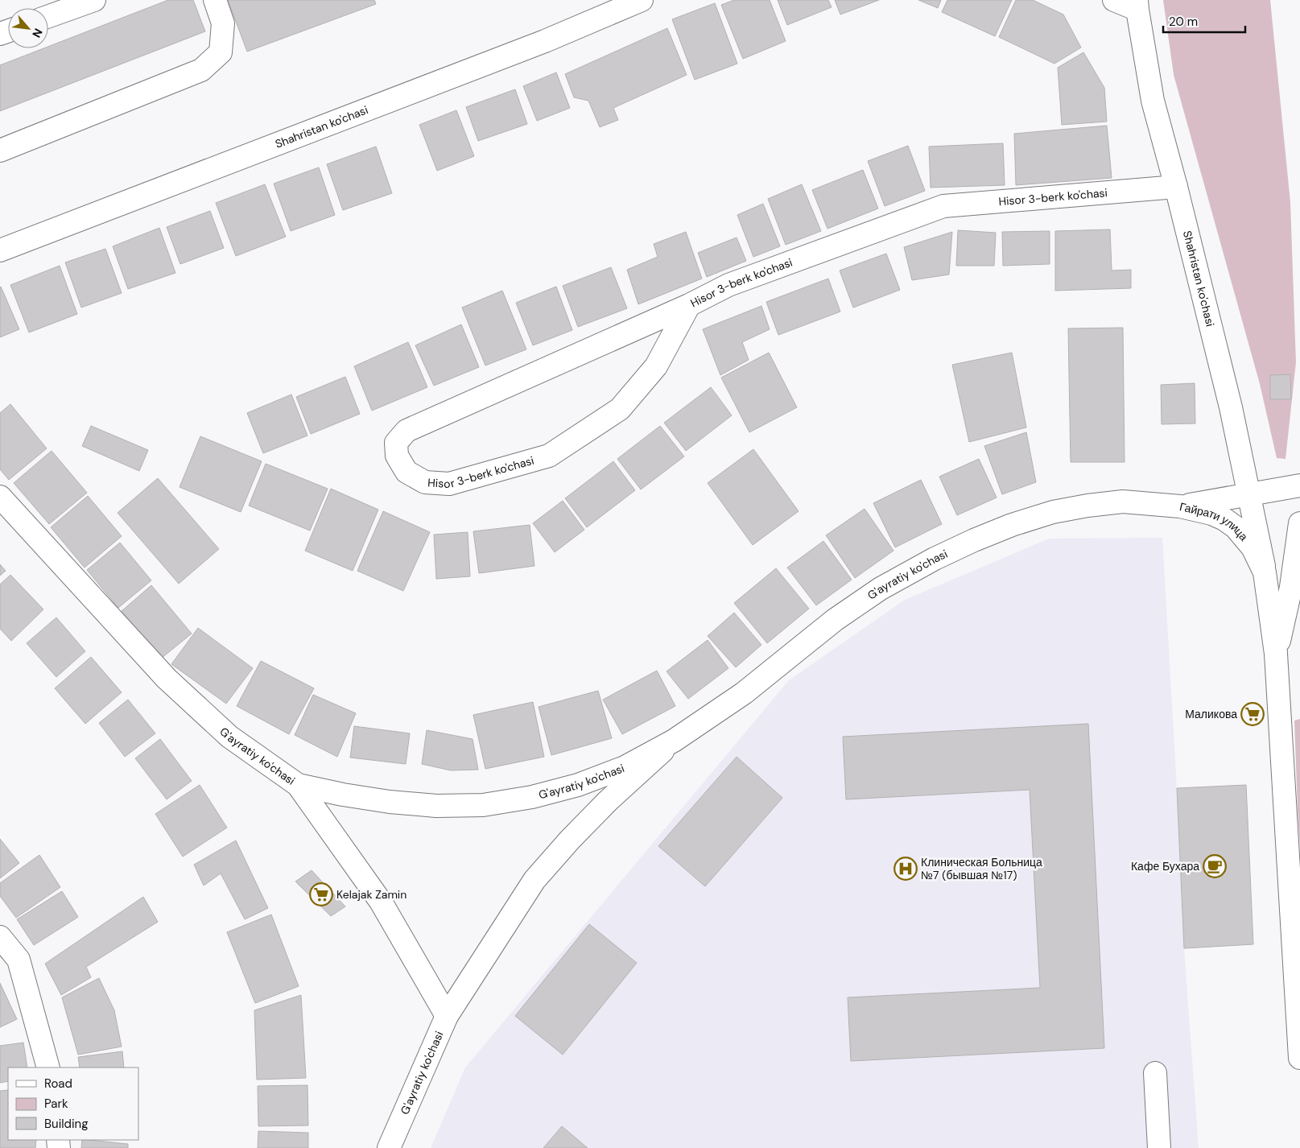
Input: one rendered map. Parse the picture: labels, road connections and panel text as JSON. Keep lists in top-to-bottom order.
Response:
{
  "streets": {
    "street": [
      "Shahristan ko'chasi",
      "Hisor 3-berk ko'chasi",
      "Гайрати улица",
      "G'ayratiy ko'chasi"
    ]
  },
  "crossings": [
    ["Shahristan ko'chasi", "Hisor 3-berk ko'chasi"],
    ["Shahristan ko'chasi", "Гайрати улица"],
    ["Гайрати улица", "G'ayratiy ko'chasi"]
  ],
  "places": {
    "supermarket": ["Маликова", "Kelajak Zamin"],
    "cafe": ["Кафе Бухара"],
    "hospital": ["Клиническая Больница №7 (бывшая №17)"]
  },
  "legend": ["Road", "Park", "Building"],
  "scale_bar": "20 m",
  "north": "bottom right"
}
